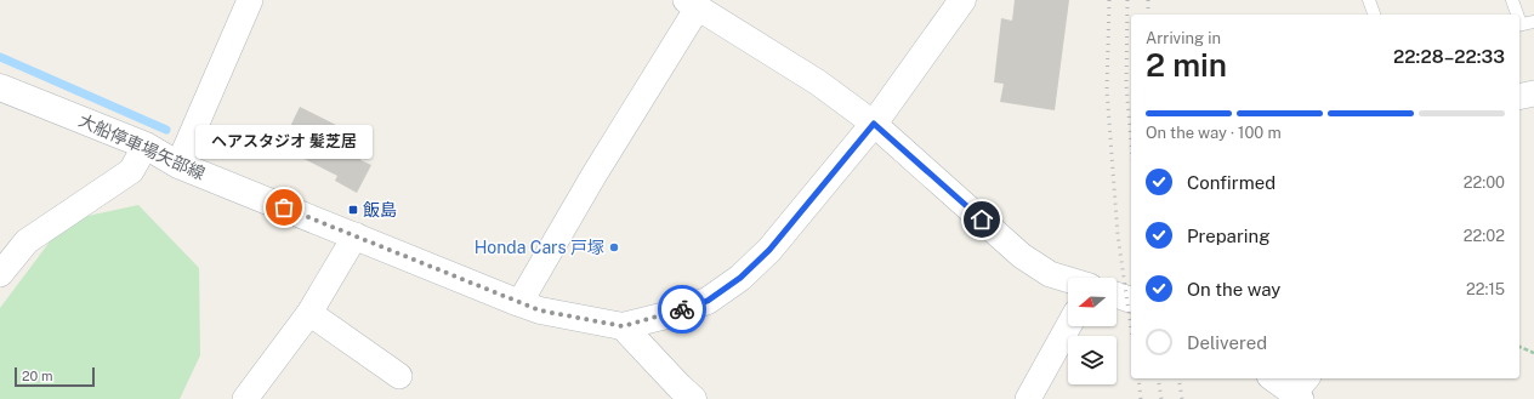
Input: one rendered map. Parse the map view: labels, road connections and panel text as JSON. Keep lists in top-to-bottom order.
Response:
{
  "streets": {
    "main road": ["大船停車場矢部線"]
  },
  "places": {
    "other": ["ヘアスタジオ 髪芝居", "Honda Cars 戸塚"],
    "transit": ["飯島"]
  },
  "scale_bar": "20 m",
  "north": "left",
  "page": {
    "heading": ["2 min", "Arriving in", "22:28–22:33"],
    "bar": "On the way · 100 m",
    "bubble": "ヘアスタジオ 髪芝居",
    "list": [
      ["Confirmed", "22:00"],
      ["Preparing", "22:02"],
      ["On the way", "22:15"],
      "Delivered"
    ],
    "scale": "20 m"
  }
}
